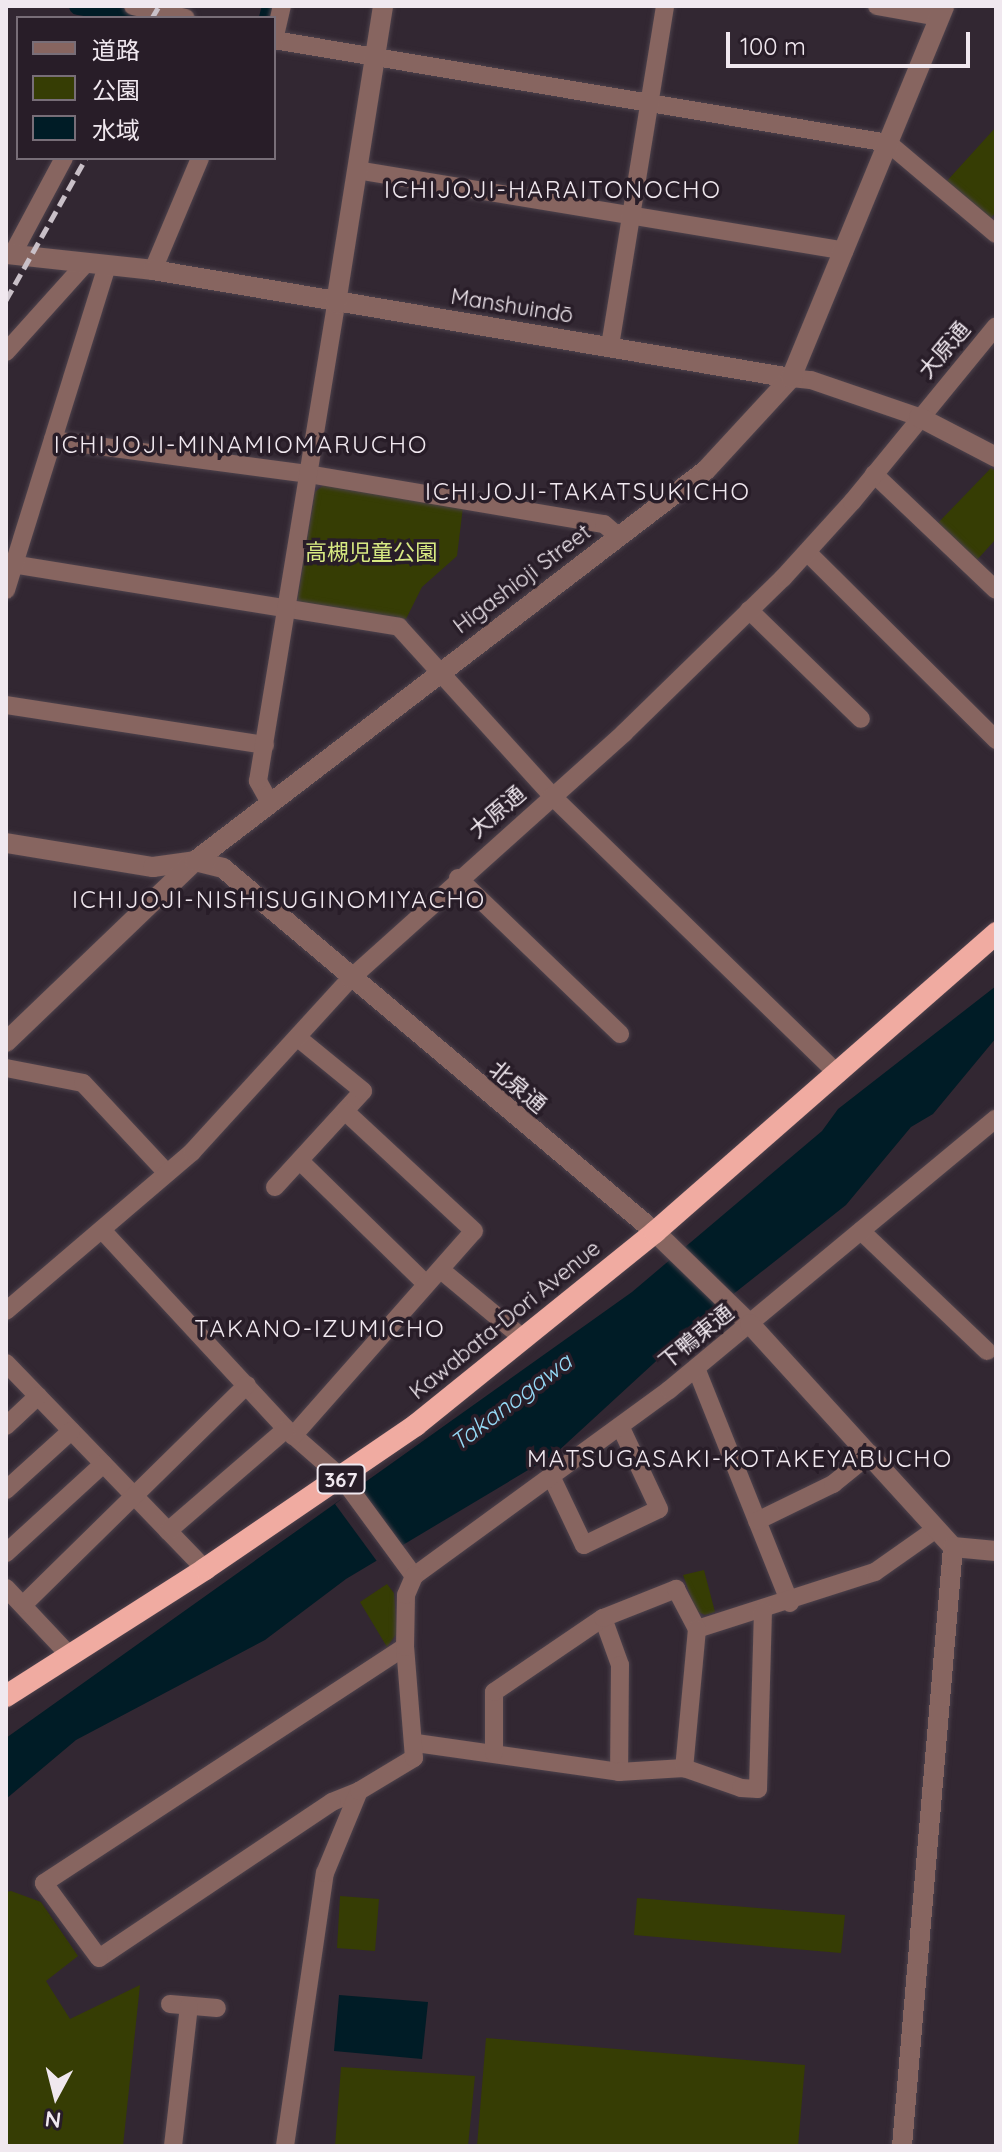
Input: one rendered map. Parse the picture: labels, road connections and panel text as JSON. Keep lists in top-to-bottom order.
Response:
{
  "streets": {
    "highway": ["Kawabata-Dori Avenue", "367"],
    "street": [
      "Manshuindō",
      "大原通",
      "Higashioji Street",
      "北泉通",
      "下鴨東通"
    ]
  },
  "crossings": [
    ["Manshuindō", "大原通"],
    ["Manshuindō", "Higashioji Street"],
    ["大原通", "北泉通"],
    ["Higashioji Street", "北泉通"],
    ["北泉通", "Kawabata-Dori Avenue"],
    ["北泉通", "下鴨東通"]
  ],
  "districts": [
    "ICHIJOJI-HARAITONOCHO",
    "ICHIJOJI-MINAMIOMARUCHO",
    "ICHIJOJI-TAKATSUKICHO",
    "ICHIJOJI-NISHISUGINOMIYACHO",
    "TAKANO-IZUMICHO",
    "MATSUGASAKI-KOTAKEYABUCHO"
  ],
  "water": ["Takanogawa"],
  "parks": ["高槻児童公園"],
  "legend": ["道路", "公園", "水域"],
  "scale_bar": "100 m",
  "north": "bottom"
}
